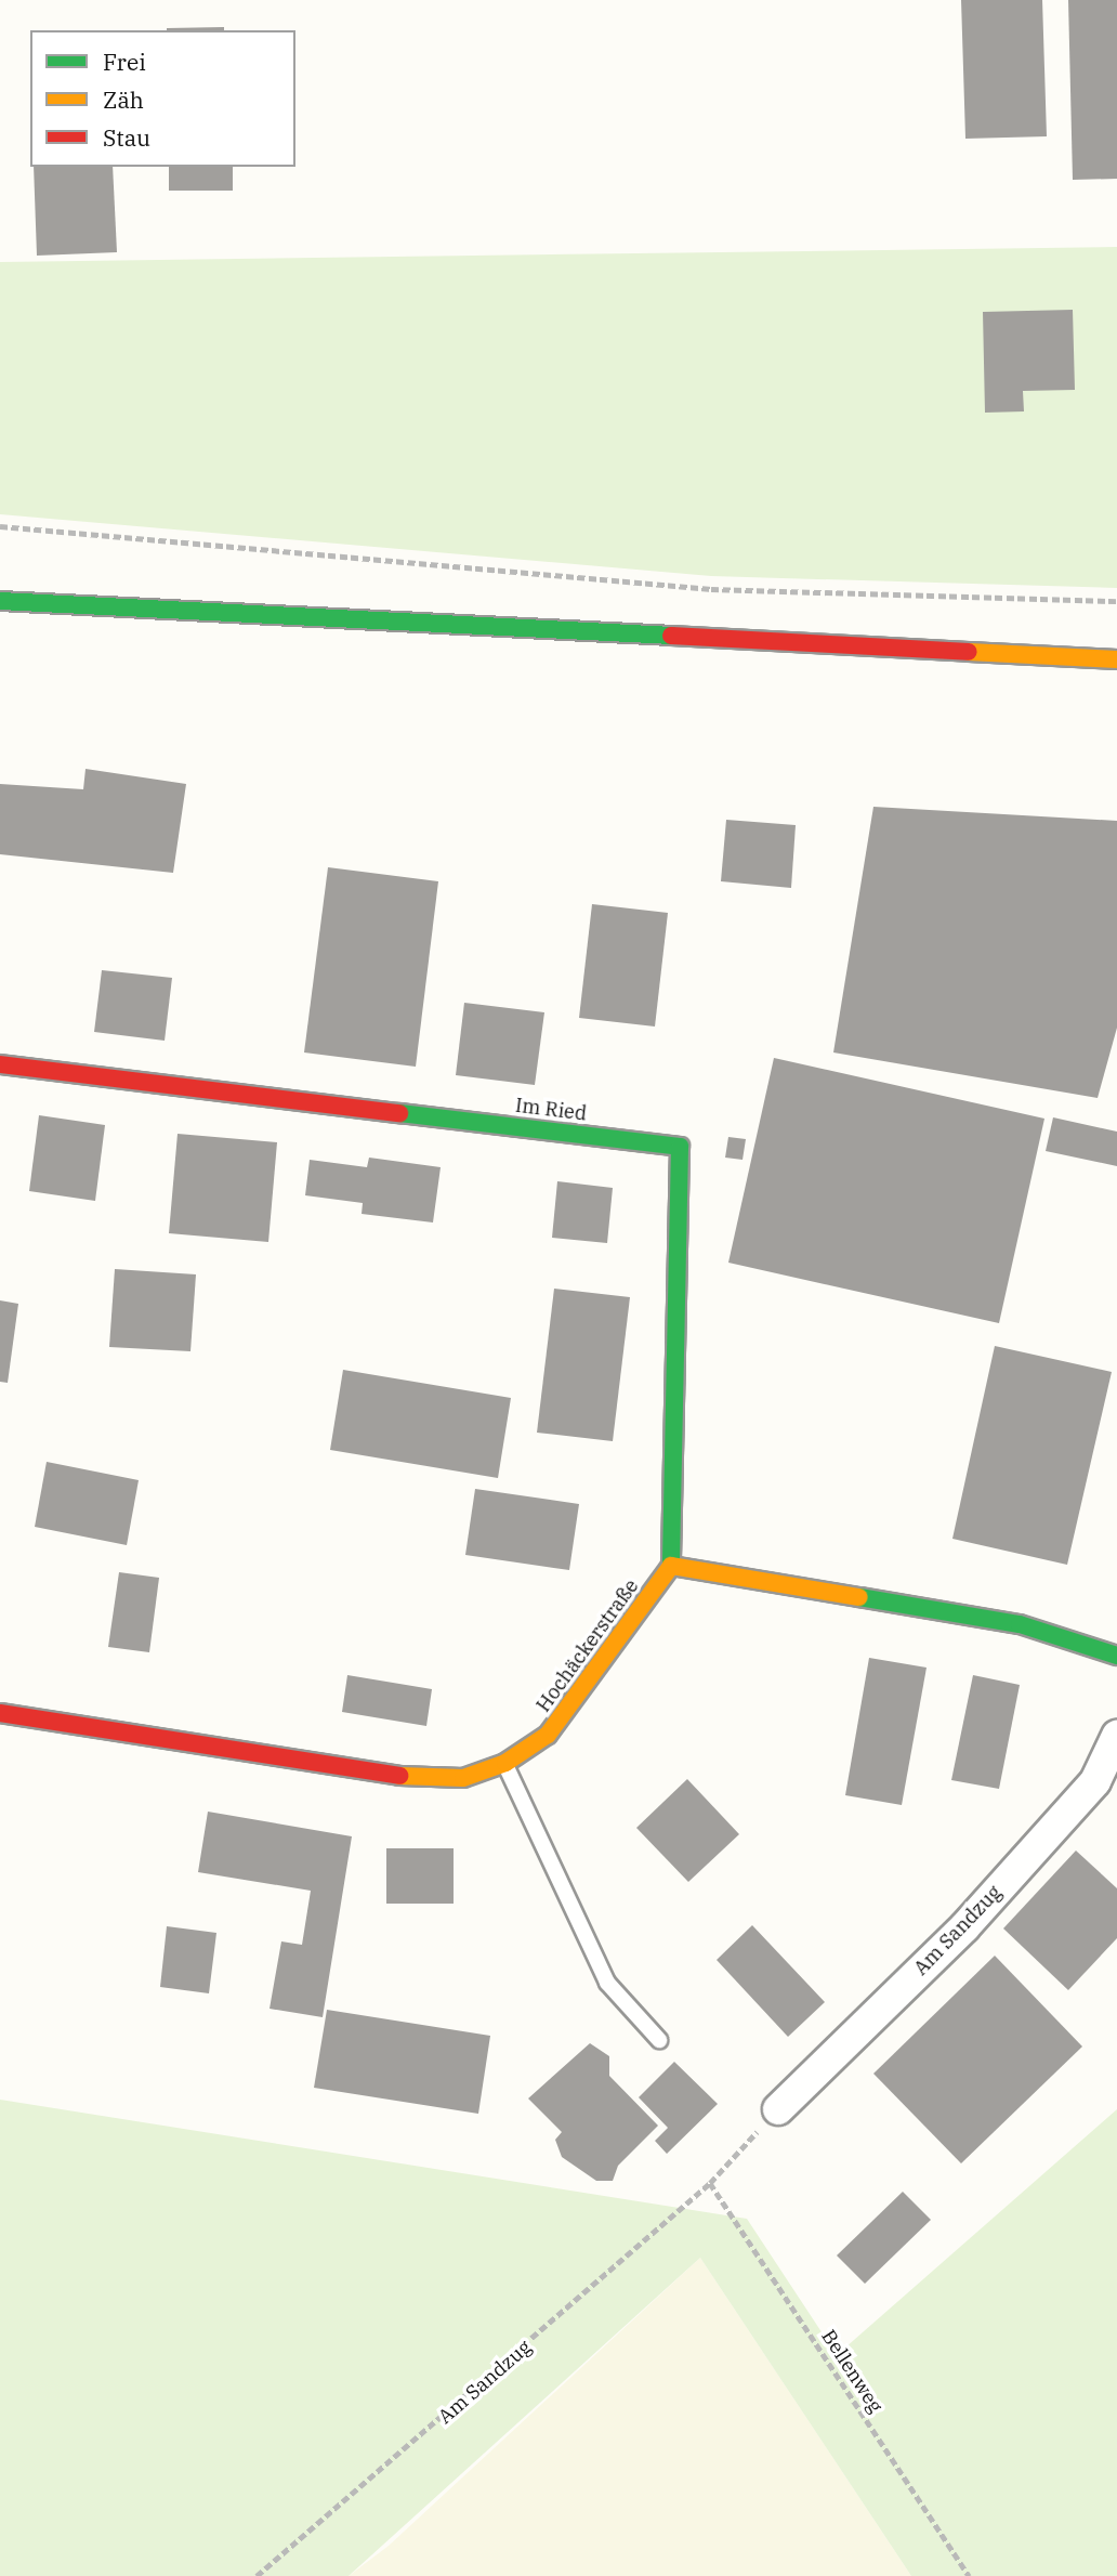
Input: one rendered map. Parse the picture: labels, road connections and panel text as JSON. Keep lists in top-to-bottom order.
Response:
{
  "streets": {
    "street": ["Im Ried", "Hochäckerstraße", "Am Sandzug"],
    "path": ["Bellenweg"]
  },
  "crossings": [
    ["Im Ried", "Hochäckerstraße"],
    ["Am Sandzug", "Bellenweg"]
  ],
  "legend": ["Frei", "Zäh", "Stau"]
}
